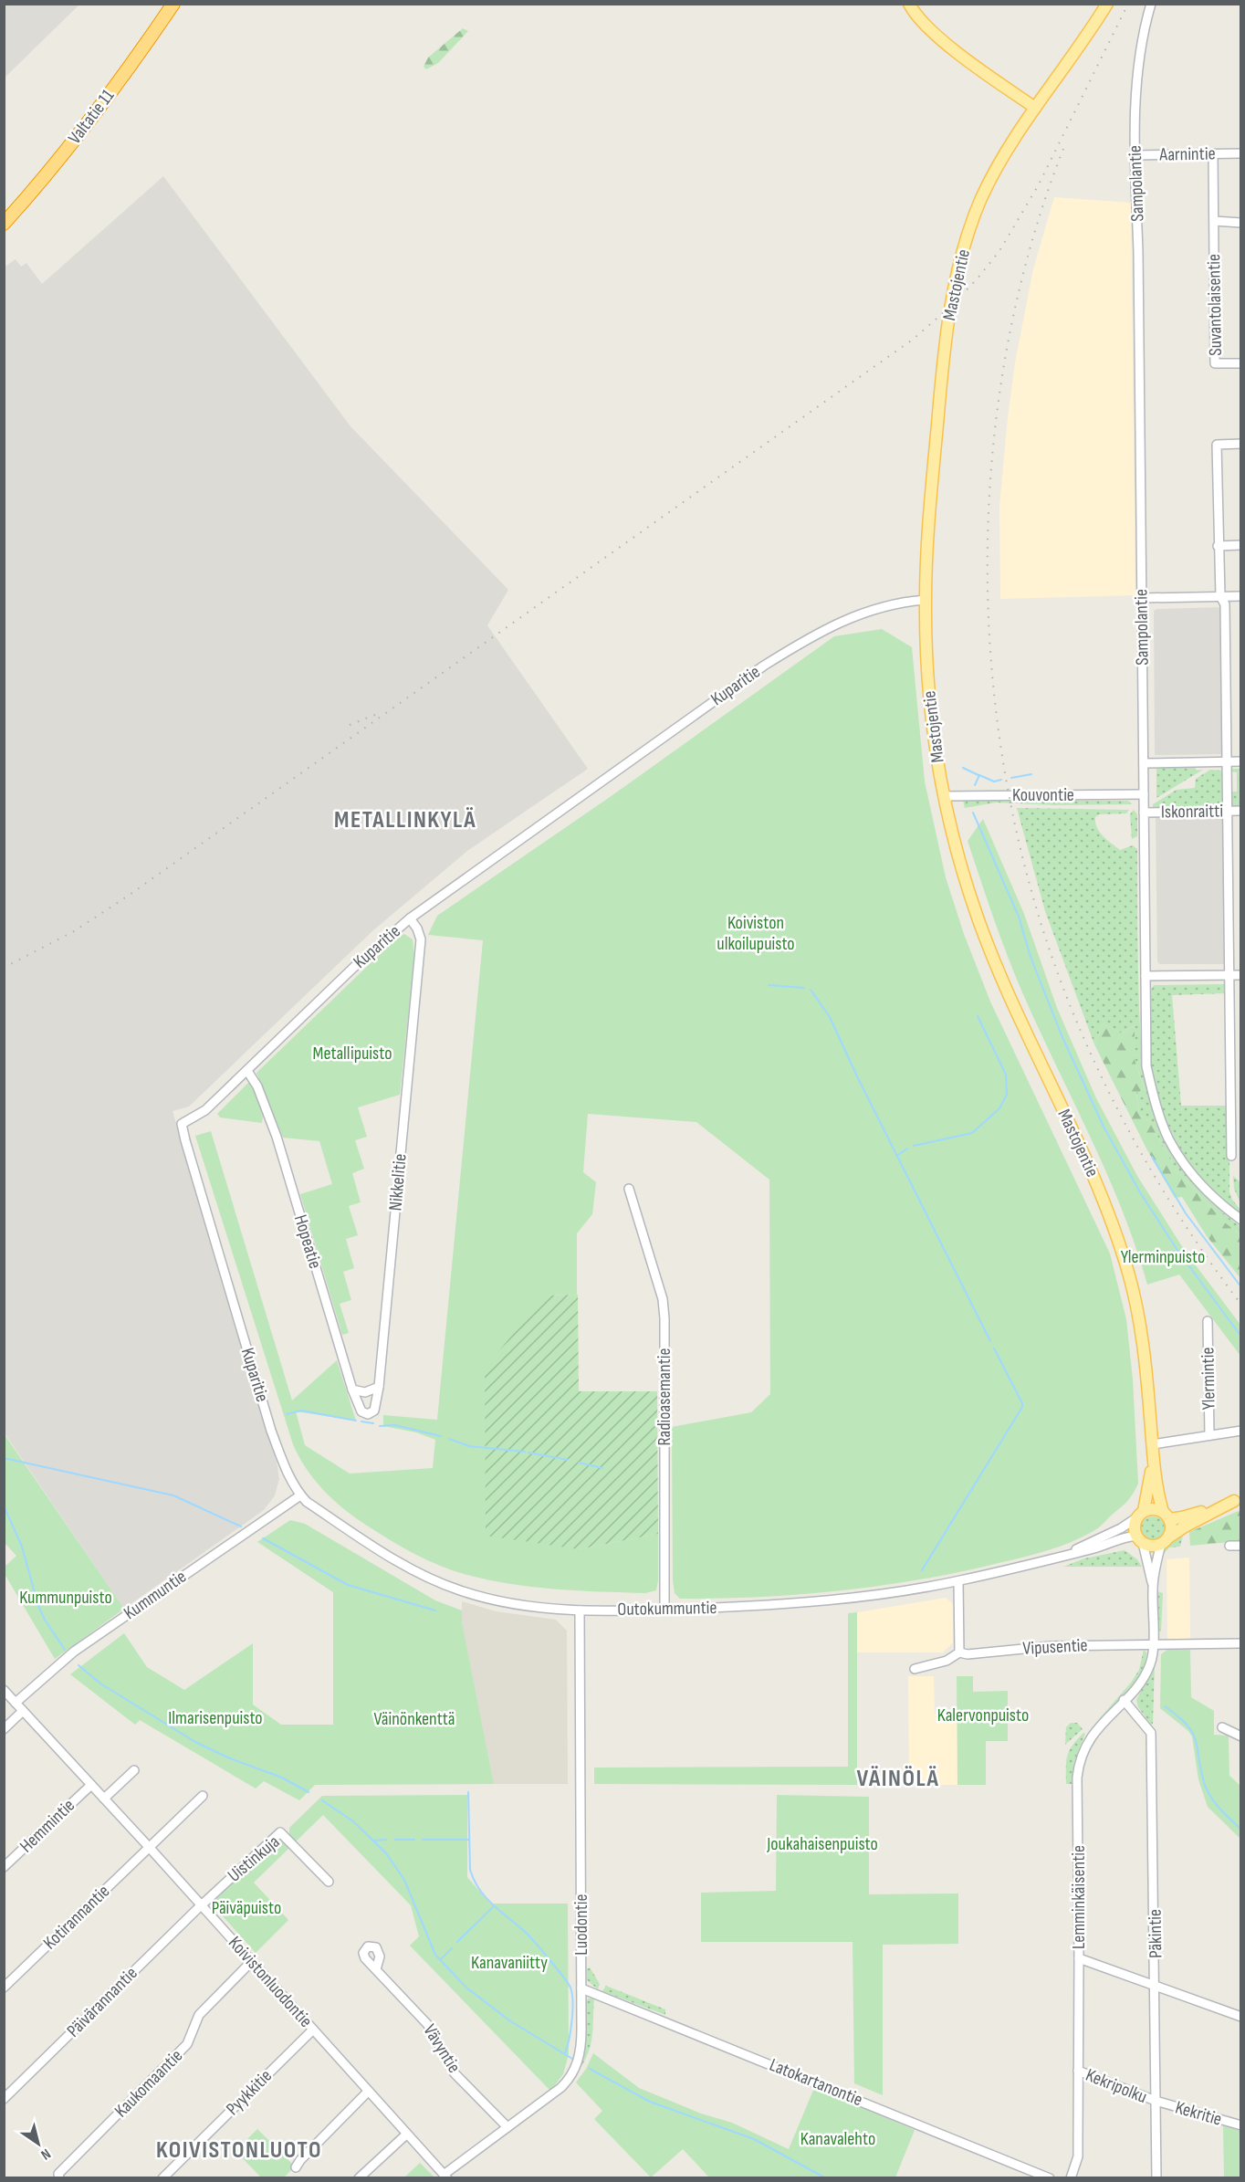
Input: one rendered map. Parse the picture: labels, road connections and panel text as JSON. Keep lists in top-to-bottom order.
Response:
{
  "streets": {
    "highway": ["Valtatie 11"],
    "main road": ["Mastojentie"],
    "street": [
      "Aarnintie",
      "Sampolantie",
      "Suvantolaisentie",
      "Kuparitie",
      "Kouvontie",
      "Iskonraitti",
      "Nikkelitie",
      "Hopeatie",
      "Ylermintie",
      "Radioasemantie",
      "Kummuntie",
      "Outokummuntie",
      "Vipusentie",
      "Hemmintie",
      "Uistinkuja",
      "Lemminkäisentie",
      "Kotirannantie",
      "Luodontie",
      "Päkintie",
      "Koivistonluodontie",
      "Päivärannantie",
      "Vävyntie",
      "Latokartanontie",
      "Kaukomaantie",
      "Kekripolku",
      "Pyykkitie",
      "Kekritie"
    ]
  },
  "crossings": [
    ["Aarnintie", "Sampolantie"],
    ["Aarnintie", "Suvantolaisentie"],
    ["Sampolantie", "Kouvontie"],
    ["Sampolantie", "Iskonraitti"],
    ["Mastojentie", "Kuparitie"],
    ["Mastojentie", "Kouvontie"],
    ["Mastojentie", "Ylermintie"],
    ["Mastojentie", "Outokummuntie"],
    ["Kuparitie", "Nikkelitie"],
    ["Kuparitie", "Hopeatie"],
    ["Kuparitie", "Kummuntie"],
    ["Kuparitie", "Outokummuntie"],
    ["Nikkelitie", "Hopeatie"],
    ["Radioasemantie", "Outokummuntie"],
    ["Kummuntie", "Outokummuntie"],
    ["Kummuntie", "Koivistonluodontie"],
    ["Outokummuntie", "Luodontie"],
    ["Vipusentie", "Lemminkäisentie"],
    ["Hemmintie", "Koivistonluodontie"],
    ["Uistinkuja", "Koivistonluodontie"],
    ["Uistinkuja", "Päivärannantie"],
    ["Lemminkäisentie", "Päkintie"],
    ["Lemminkäisentie", "Kekripolku"],
    ["Kotirannantie", "Koivistonluodontie"],
    ["Luodontie", "Koivistonluodontie"],
    ["Luodontie", "Vävyntie"],
    ["Luodontie", "Latokartanontie"],
    ["Päkintie", "Kekripolku"],
    ["Päkintie", "Kekritie"],
    ["Koivistonluodontie", "Päivärannantie"],
    ["Koivistonluodontie", "Kaukomaantie"],
    ["Koivistonluodontie", "Pyykkitie"],
    ["Kekripolku", "Kekritie"]
  ],
  "districts": ["METALLINKYLÄ", "VÄINÖLÄ", "KOIVISTONLUOTO"],
  "parks": [
    "Koiviston ulkoilupuisto",
    "Metallipuisto",
    "Ylerminpuisto",
    "Kummunpuisto",
    "Kalervonpuisto",
    "Ilmarisenpuisto",
    "Väinönkenttä",
    "Joukahaisenpuisto",
    "Päiväpuisto",
    "Kanavaniitty",
    "Kanavalehto"
  ],
  "north": "bottom right"
}
